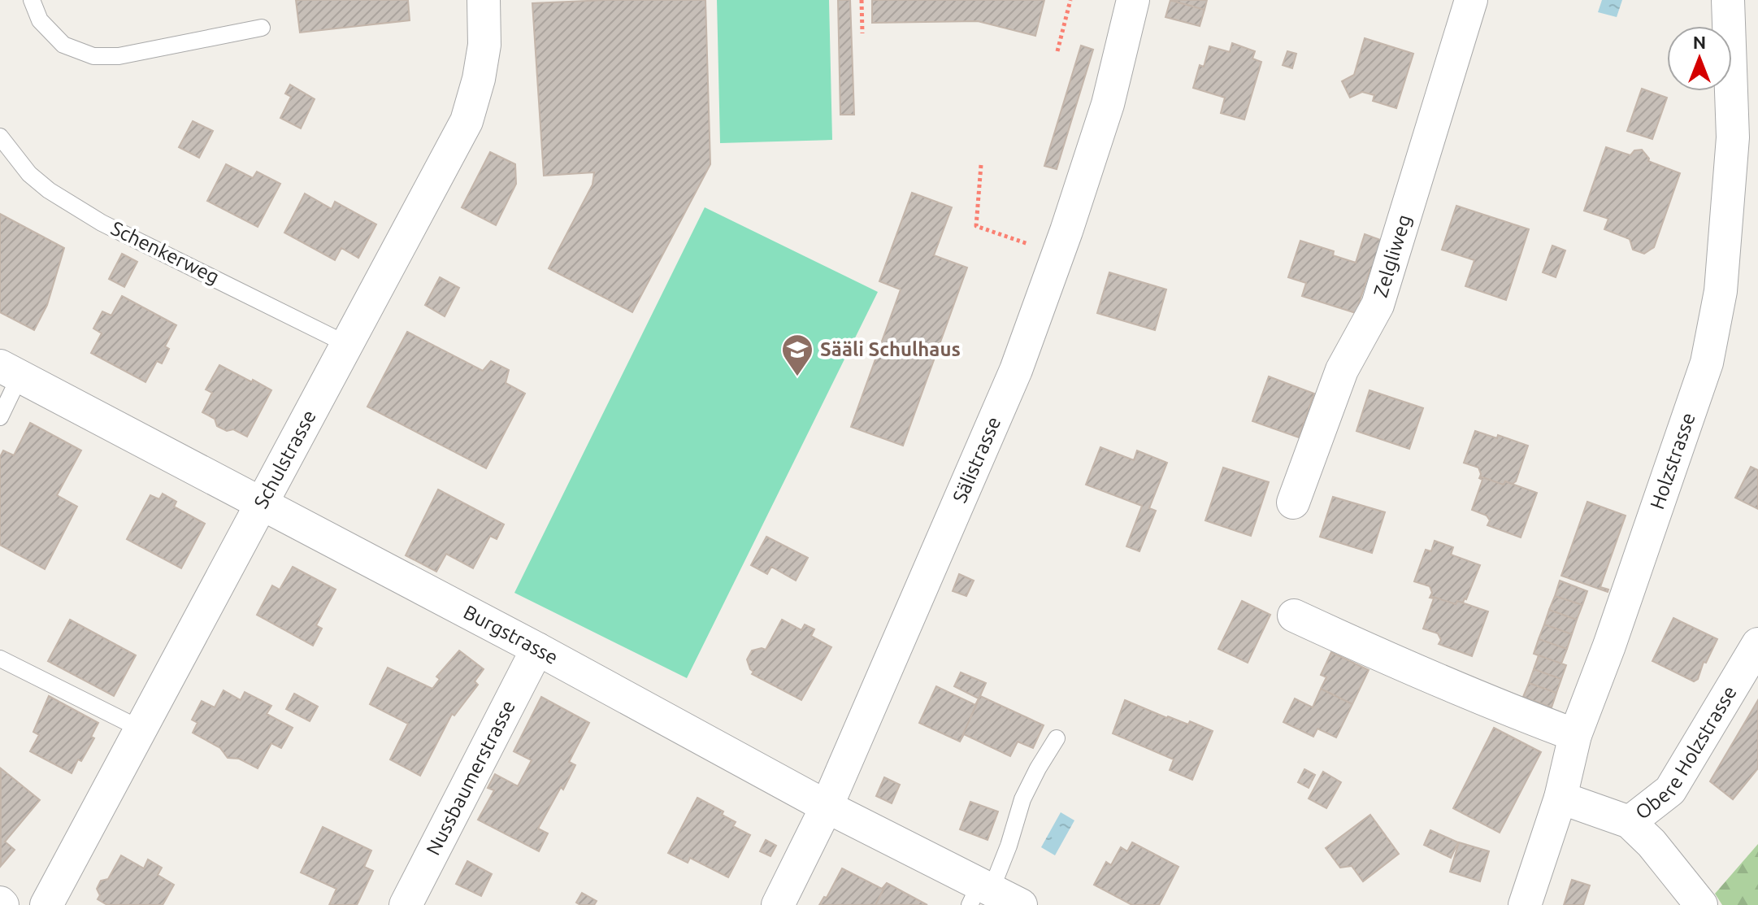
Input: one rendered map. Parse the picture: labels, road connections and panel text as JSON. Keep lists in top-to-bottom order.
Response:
{
  "streets": {
    "street": [
      "Zelgliweg",
      "Schulstrasse",
      "Sälistrasse",
      "Holzstrasse",
      "Burgstrasse",
      "Obere Holzstrasse",
      "Nussbaumerstrasse"
    ],
    "lane": ["Schenkerweg"]
  },
  "crossings": [
    ["Schenkerweg", "Schulstrasse"],
    ["Schulstrasse", "Burgstrasse"],
    ["Sälistrasse", "Burgstrasse"],
    ["Burgstrasse", "Nussbaumerstrasse"]
  ],
  "places": {
    "school or university": ["Sääli Schulhaus"]
  },
  "north": "top"
}
